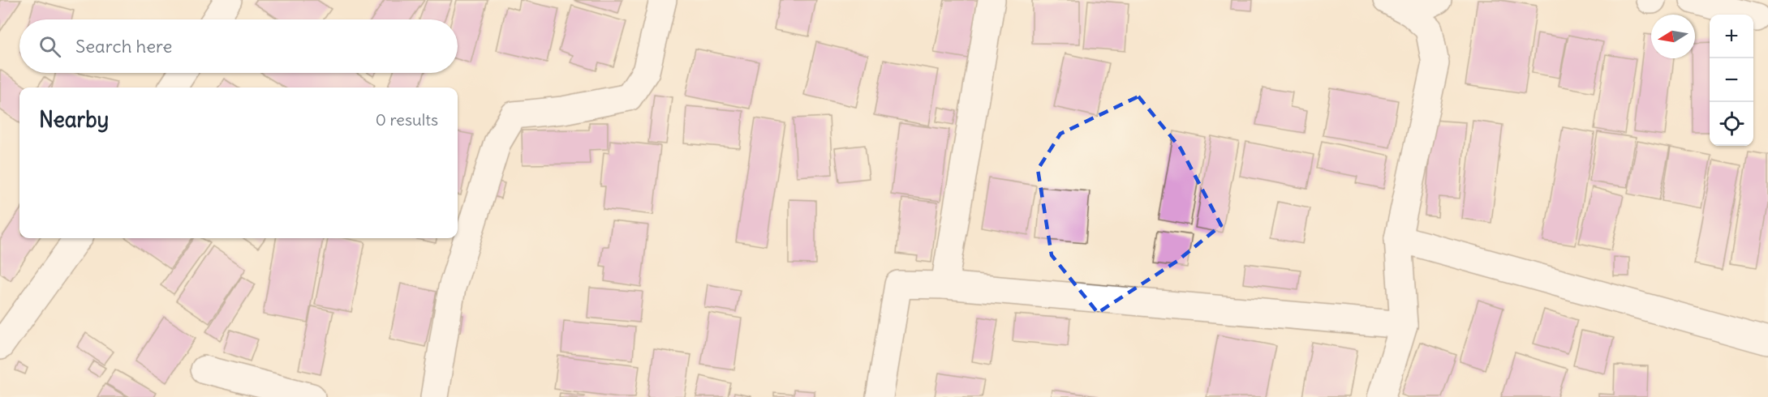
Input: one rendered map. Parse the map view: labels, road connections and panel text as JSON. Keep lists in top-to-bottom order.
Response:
{
  "north": "left",
  "page": {
    "map_buttons": ["+", "−"],
    "search": "Search here",
    "heading": ["Nearby", "0 results"]
  }
}
